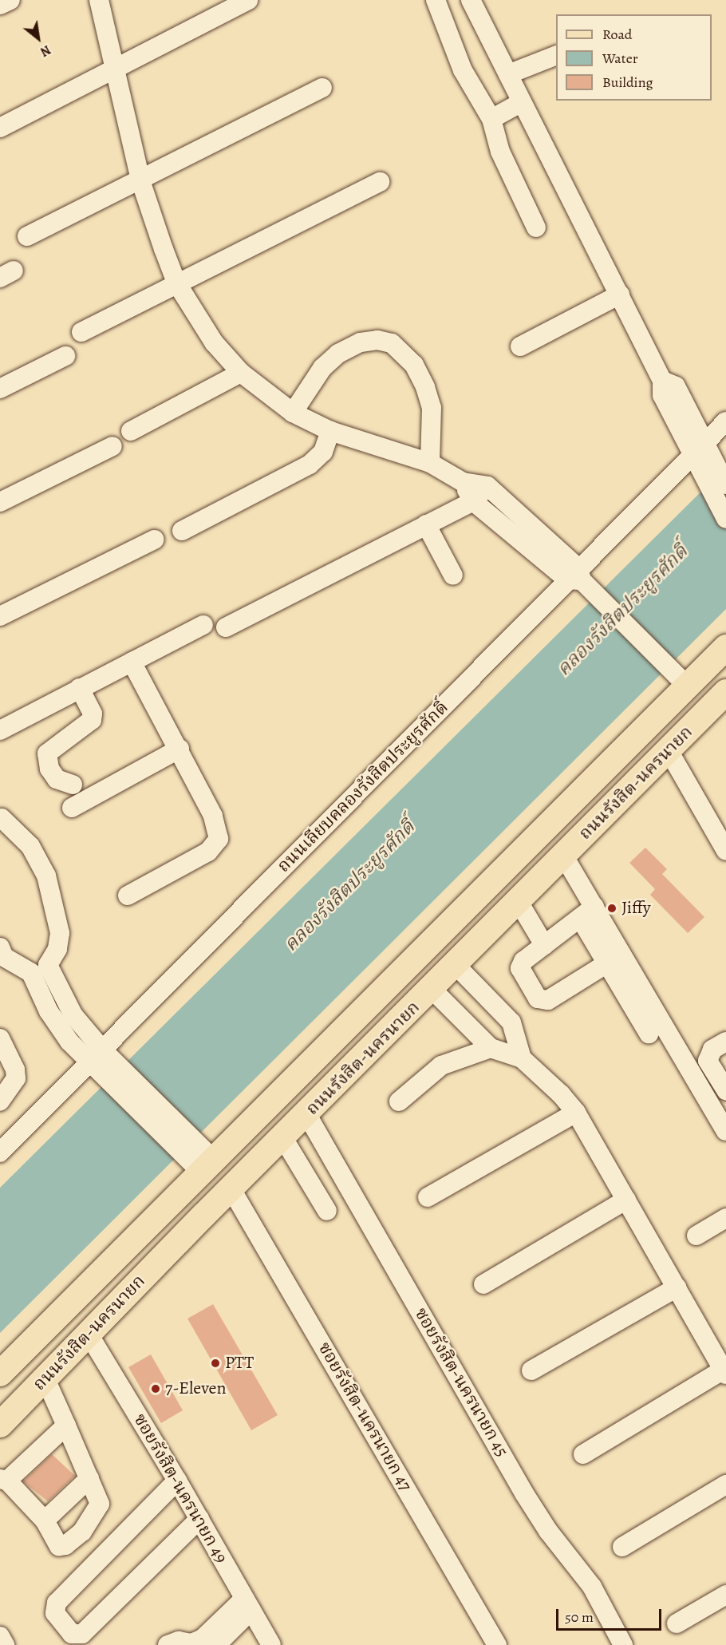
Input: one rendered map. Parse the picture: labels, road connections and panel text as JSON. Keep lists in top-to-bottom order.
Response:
{
  "streets": {
    "main road": ["ถนนรังสิต-นครนายก"],
    "street": [
      "ถนนเลียบคลองรังสิตประยูรศักดิ์",
      "ซอยรังสิต-นครนายก 45",
      "ซอยรังสิต-นครนายก 47",
      "ซอยรังสิต-นครนายก 49"
    ]
  },
  "crossings": [
    ["ถนนรังสิต-นครนายก", "ซอยรังสิต-นครนายก 45"],
    ["ถนนรังสิต-นครนายก", "ซอยรังสิต-นครนายก 47"],
    ["ถนนรังสิต-นครนายก", "ซอยรังสิต-นครนายก 49"]
  ],
  "water": ["คลองรังสิตประยูรศักดิ์"],
  "places": ["Jiffy", "PTT", "7-Eleven"],
  "legend": ["Road", "Water", "Building"],
  "scale_bar": "50 m",
  "north": "bottom right"
}
